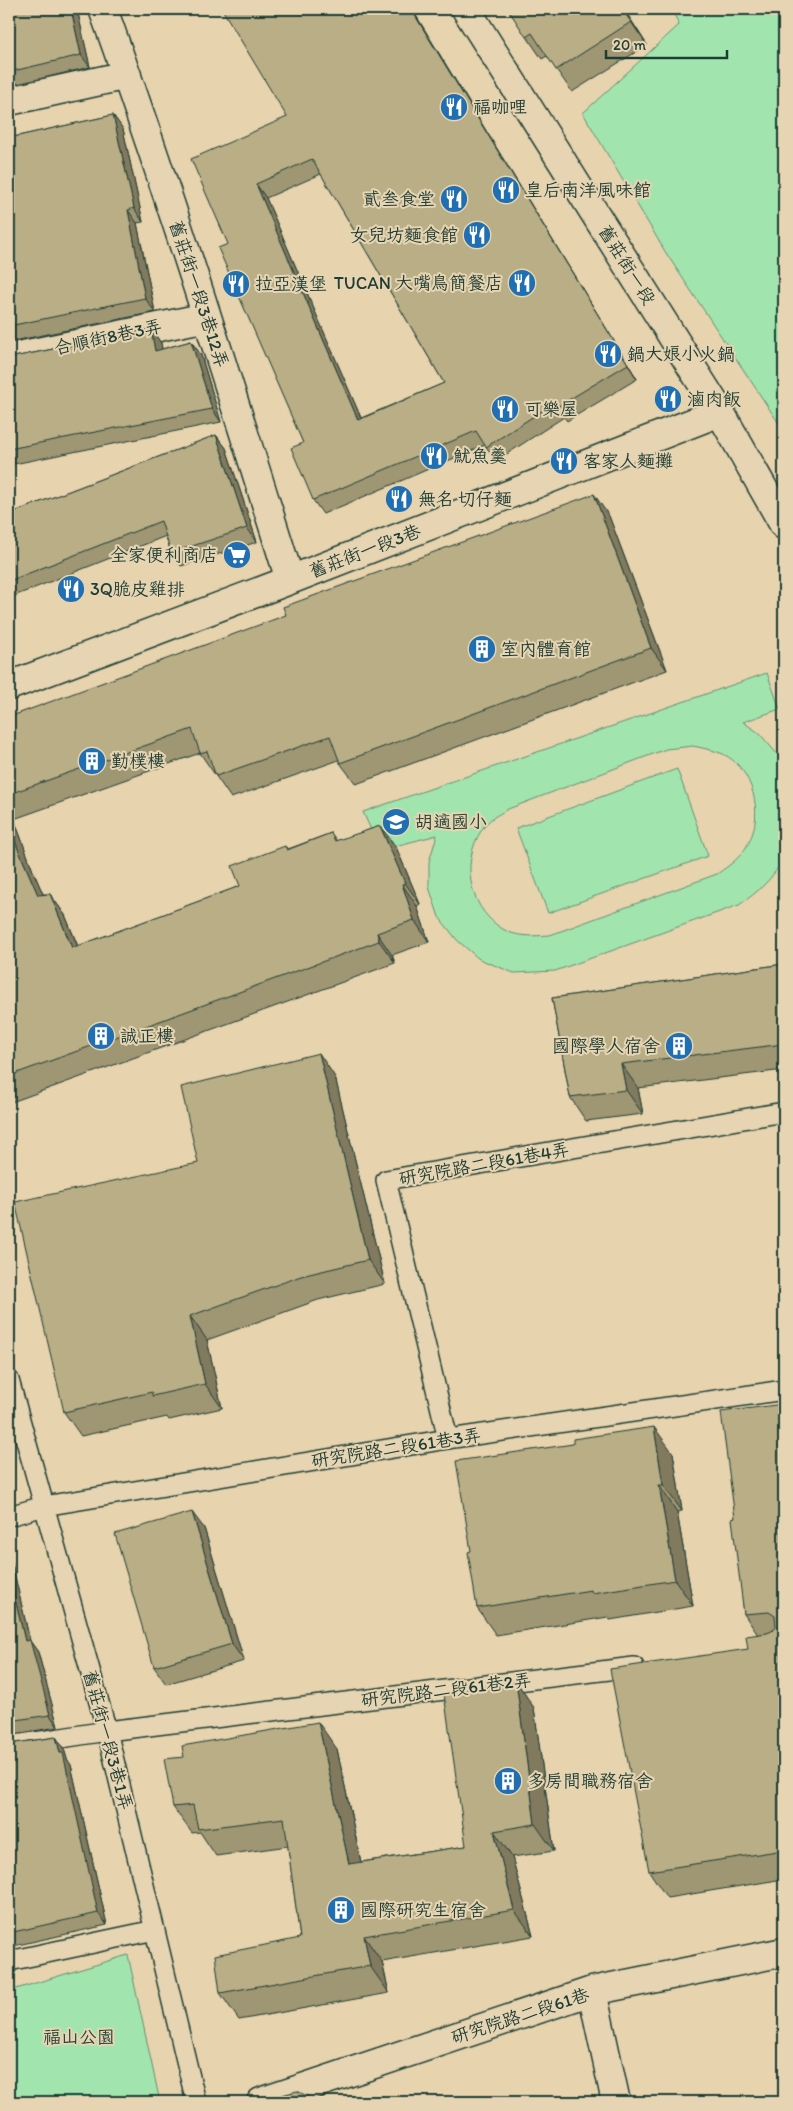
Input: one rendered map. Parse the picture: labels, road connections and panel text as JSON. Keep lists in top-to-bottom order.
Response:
{
  "streets": {
    "street": [
      "舊莊街一段",
      "舊莊街一段3巷12弄",
      "合順街8巷3弄",
      "舊莊街一段3巷",
      "研究院路二段61巷"
    ],
    "lane": [
      "研究院路二段61巷4弄",
      "研究院路二段61巷3弄",
      "研究院路二段61巷2弄",
      "舊莊街一段3巷1弄"
    ]
  },
  "crossings": [
    ["舊莊街一段", "舊莊街一段3巷"],
    ["舊莊街一段3巷12弄", "合順街8巷3弄"],
    ["舊莊街一段3巷12弄", "舊莊街一段3巷"],
    ["研究院路二段61巷4弄", "研究院路二段61巷3弄"],
    ["研究院路二段61巷3弄", "舊莊街一段3巷1弄"],
    ["研究院路二段61巷2弄", "舊莊街一段3巷1弄"]
  ],
  "parks": ["福山公園"],
  "places": {
    "restaurant": [
      "福咖哩",
      "皇后南洋風味館",
      "貳叁食堂",
      "女兒坊麵食館",
      "TUCAN 大嘴鳥簡餐店",
      "拉亞漢堡",
      "鍋大娘小火鍋",
      "滷肉飯",
      "可樂屋",
      "魷魚羹",
      "客家人麵攤",
      "無名 切仔麵",
      "3Q脆皮雞排"
    ],
    "supermarket": ["全家便利商店"],
    "building": [
      "室內體育館",
      "勤樸樓",
      "誠正樓",
      "國際學人宿舍",
      "多房間職務宿舍",
      "國際研究生宿舍"
    ],
    "school or university": ["胡適國小"]
  },
  "scale_bar": "20 m"
}
